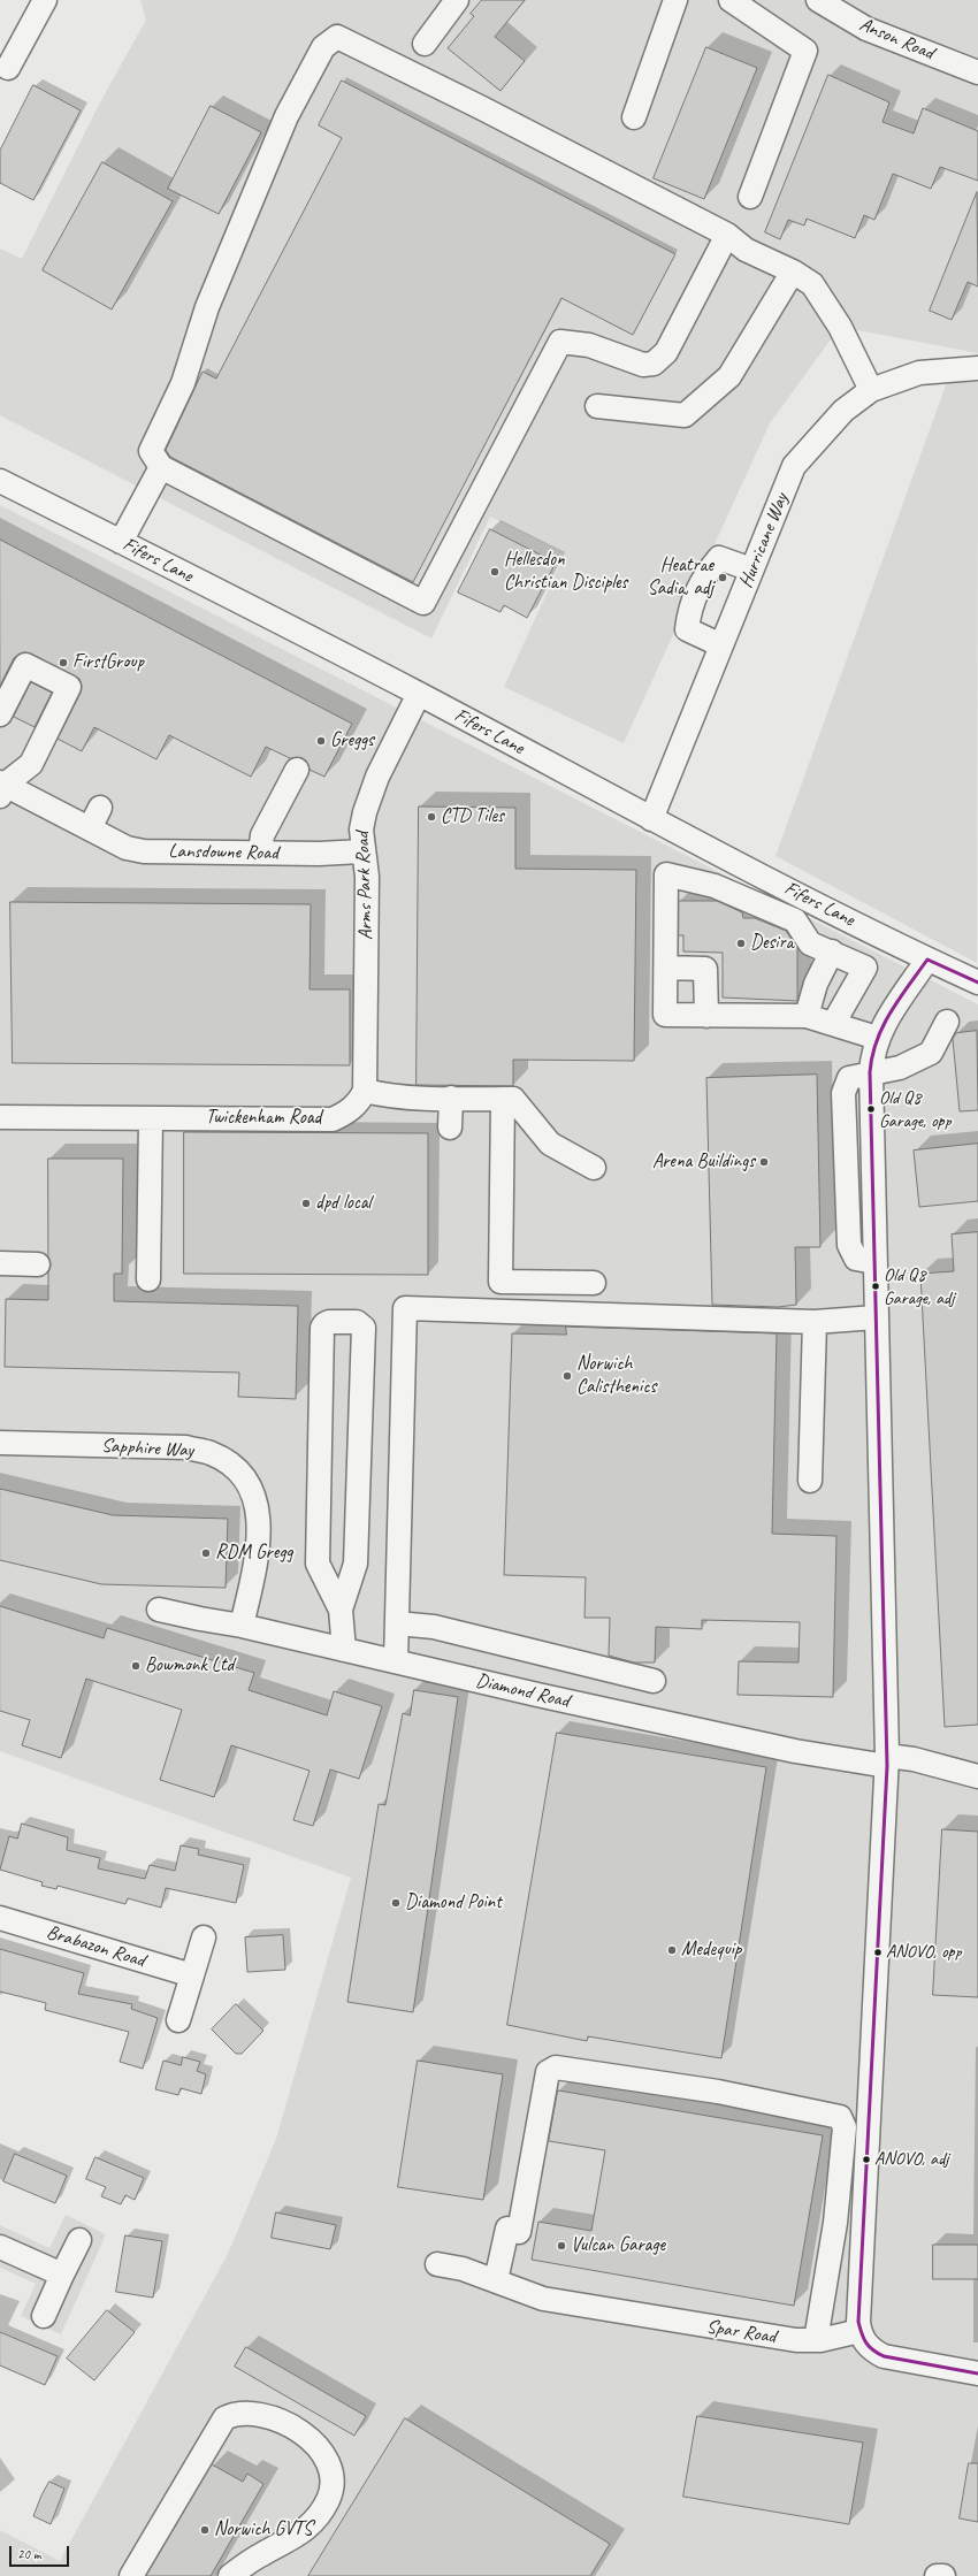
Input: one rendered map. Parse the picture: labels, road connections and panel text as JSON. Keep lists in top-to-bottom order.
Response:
{
  "streets": {
    "street": [
      "Anson Road",
      "Hurricane Way",
      "Fifers Lane",
      "Lansdowne Road",
      "Arms Park Road",
      "Twickenham Road",
      "Sapphire Way",
      "Diamond Road",
      "Brabazon Road",
      "Spar Road"
    ]
  },
  "crossings": [
    ["Hurricane Way", "Fifers Lane"],
    ["Fifers Lane", "Arms Park Road"],
    ["Lansdowne Road", "Arms Park Road"],
    ["Arms Park Road", "Twickenham Road"],
    ["Sapphire Way", "Diamond Road"]
  ],
  "places": [
    "Hellesdon Christian Disciples",
    "Heatrae Sadia, adj",
    "FirstGroup",
    "Greggs",
    "CTD Tiles",
    "Desira",
    "Old Q8 Garage, opp",
    "Arena Buildings",
    "dpd local",
    "Old Q8 Garage, adj",
    "Norwich Calisthenics",
    "RDM Gregg",
    "Bowmonk Ltd",
    "Diamond Point",
    "Medequip",
    "ANOVO, opp",
    "ANOVO, adj",
    "Vulcan Garage",
    "Norwich GVTS"
  ],
  "scale_bar": "20 m"
}
